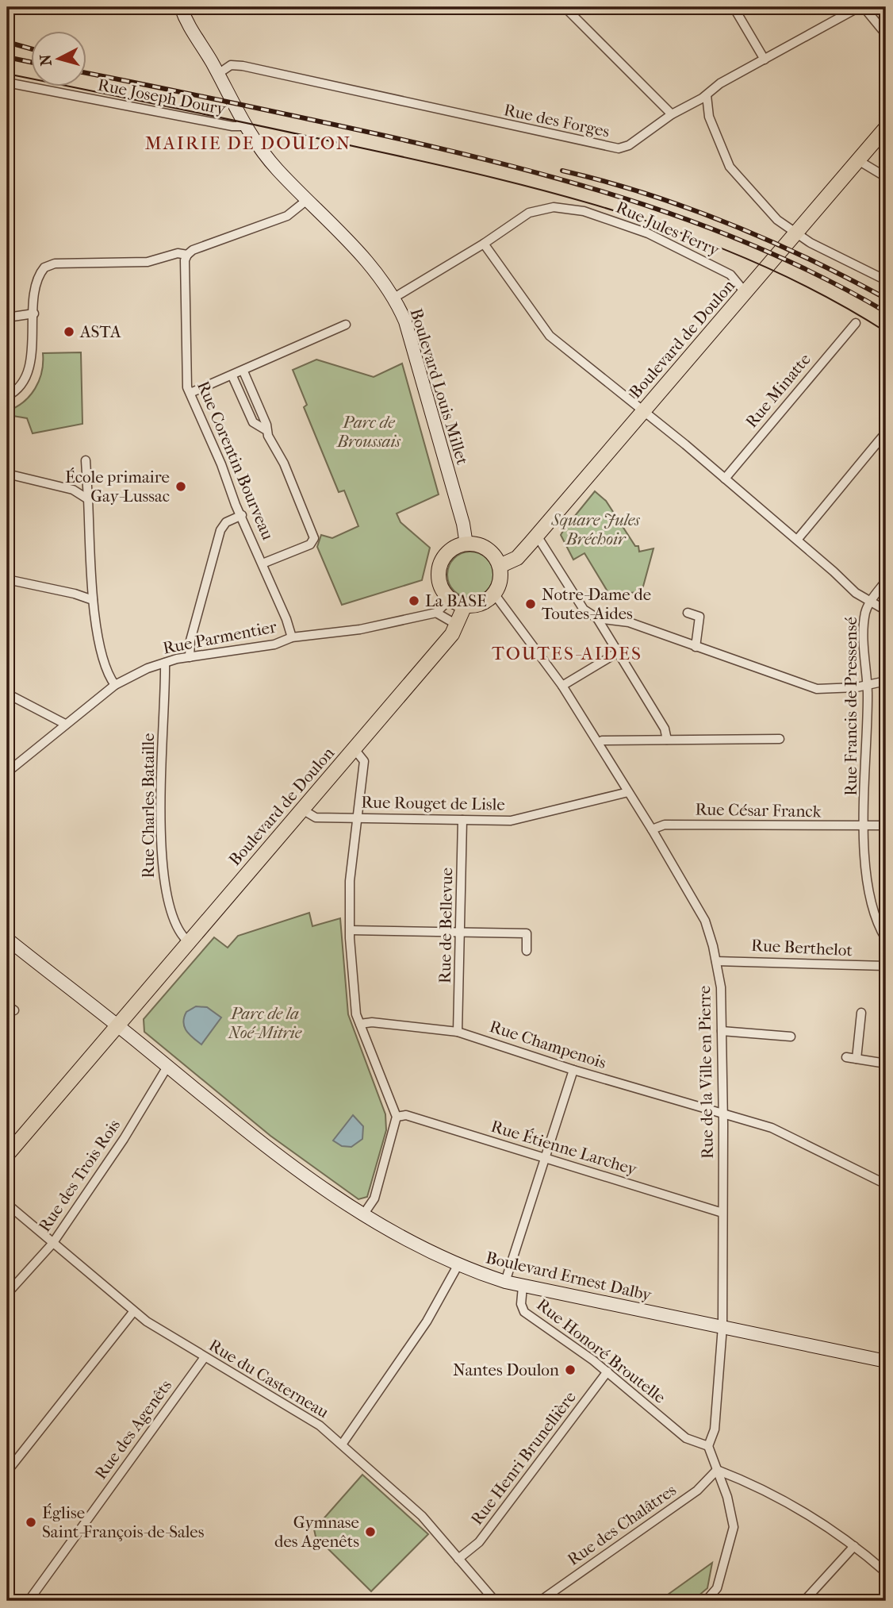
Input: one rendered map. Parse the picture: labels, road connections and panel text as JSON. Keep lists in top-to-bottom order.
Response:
{
  "streets": {
    "main road": ["Boulevard de Doulon"],
    "street": [
      "Rue Joseph Doury",
      "Rue des Forges",
      "Rue Jules Ferry",
      "Boulevard Louis Millet",
      "Rue Minatte",
      "Rue Corentin Bourveau",
      "Rue Parmentier",
      "Rue Francis de Pressensé",
      "Rue Rouget de Lisle",
      "Rue Charles Bataille",
      "Rue César Franck",
      "Rue de Bellevue",
      "Rue Berthelot",
      "Rue Champenois",
      "Rue de la Ville en Pierre",
      "Rue Étienne Larchey",
      "Rue des Trois Rois",
      "Boulevard Ernest Dalby",
      "Rue Honoré Broutelle",
      "Rue du Casterneau",
      "Rue des Agenêts",
      "Rue Henri Brunellière",
      "Rue des Chalâtres"
    ]
  },
  "crossings": [
    ["Rue Joseph Doury", "Boulevard Louis Millet"],
    ["Rue des Forges", "Boulevard Louis Millet"],
    ["Rue Jules Ferry", "Boulevard de Doulon"],
    ["Rue Jules Ferry", "Boulevard Louis Millet"],
    ["Rue Jules Ferry", "Rue Francis de Pressensé"],
    ["Boulevard de Doulon", "Boulevard Louis Millet"],
    ["Boulevard de Doulon", "Rue Francis de Pressensé"],
    ["Boulevard de Doulon", "Rue Rouget de Lisle"],
    ["Boulevard de Doulon", "Rue Charles Bataille"],
    ["Boulevard de Doulon", "Rue de la Ville en Pierre"],
    ["Boulevard de Doulon", "Boulevard Ernest Dalby"],
    ["Boulevard Louis Millet", "Rue de la Ville en Pierre"],
    ["Rue Minatte", "Rue Francis de Pressensé"],
    ["Rue Corentin Bourveau", "Rue Parmentier"],
    ["Rue Parmentier", "Rue Charles Bataille"],
    ["Rue Francis de Pressensé", "Rue César Franck"],
    ["Rue Rouget de Lisle", "Rue de Bellevue"],
    ["Rue Rouget de Lisle", "Rue de la Ville en Pierre"],
    ["Rue César Franck", "Rue de la Ville en Pierre"],
    ["Rue de Bellevue", "Rue Champenois"],
    ["Rue Berthelot", "Rue de la Ville en Pierre"],
    ["Rue Champenois", "Rue de la Ville en Pierre"],
    ["Rue de la Ville en Pierre", "Rue Étienne Larchey"],
    ["Rue de la Ville en Pierre", "Boulevard Ernest Dalby"],
    ["Rue de la Ville en Pierre", "Rue Honoré Broutelle"],
    ["Rue des Trois Rois", "Boulevard Ernest Dalby"],
    ["Rue des Trois Rois", "Rue du Casterneau"],
    ["Boulevard Ernest Dalby", "Rue Honoré Broutelle"],
    ["Rue Honoré Broutelle", "Rue Henri Brunellière"],
    ["Rue du Casterneau", "Rue des Agenêts"],
    ["Rue du Casterneau", "Rue Henri Brunellière"]
  ],
  "districts": ["MAIRIE DE DOULON", "TOUTES-AIDES"],
  "parks": ["Parc de Broussais", "Square Jules Bréchoir", "Parc de la Noé-Mitrie"],
  "places": [
    "ASTA",
    "École primaire Gay-Lussac",
    "La BASE",
    "Notre-Dame de Toutes-Aides",
    "Nantes Doulon",
    "Église Saint-François-de-Sales",
    "Gymnase des Agenêts"
  ],
  "north": "left"
}
